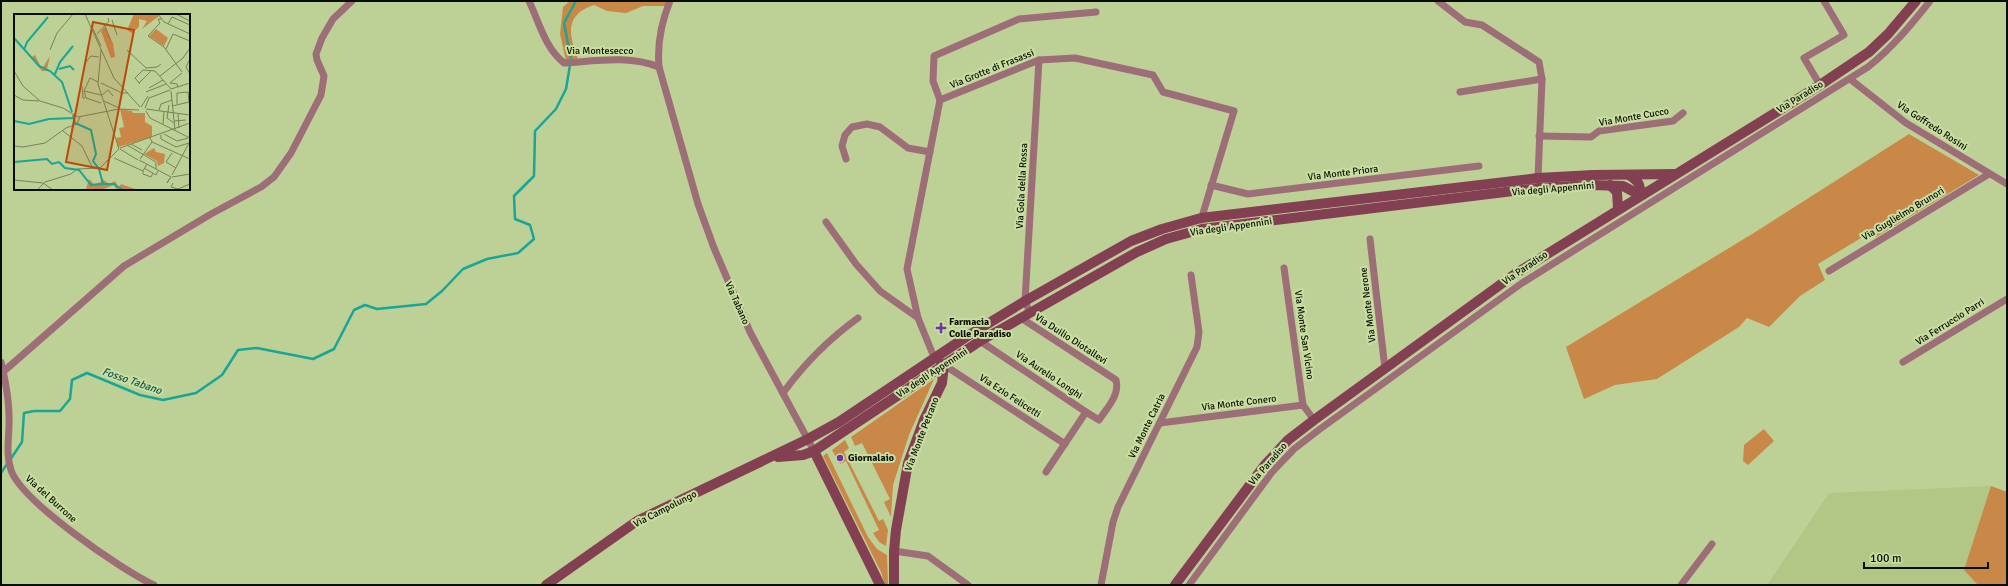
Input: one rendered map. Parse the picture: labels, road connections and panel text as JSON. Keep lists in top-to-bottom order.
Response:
{
  "streets": {
    "street": [
      "Via Montesecco",
      "Via Grotte di Frasassi",
      "Via Paradiso",
      "Via Monte Cucco",
      "Via Goffredo Rosini",
      "Via Monte Priora",
      "Via Gola della Rossa",
      "Via degli Appennini",
      "Via Guglielmo Brunori",
      "Via Tabano",
      "Via Monte Nerone",
      "Via Ferruccio Parri",
      "Via Monte San Vicino",
      "Via Duilio Diotallevi",
      "Via Aurelio Longhi",
      "Via Ezio Felicetti",
      "Via Monte Conero",
      "Via Monte Catria",
      "Via Monte Petrano",
      "Via del Burrone",
      "Via Campolungo"
    ]
  },
  "crossings": [
    ["Via Montesecco", "Via Tabano"],
    ["Via Grotte di Frasassi", "Via Monte Priora"],
    ["Via Grotte di Frasassi", "Via Gola della Rossa"],
    ["Via Grotte di Frasassi", "Via degli Appennini"],
    ["Via Paradiso", "Via degli Appennini"],
    ["Via Paradiso", "Via Monte Nerone"],
    ["Via Monte Cucco", "Via degli Appennini"],
    ["Via Goffredo Rosini", "Via Guglielmo Brunori"],
    ["Via Gola della Rossa", "Via degli Appennini"],
    ["Via Gola della Rossa", "Via Duilio Diotallevi"],
    ["Via degli Appennini", "Via Tabano"],
    ["Via degli Appennini", "Via Duilio Diotallevi"],
    ["Via degli Appennini", "Via Aurelio Longhi"],
    ["Via degli Appennini", "Via Ezio Felicetti"],
    ["Via degli Appennini", "Via Monte Petrano"],
    ["Via degli Appennini", "Via Campolungo"],
    ["Via Tabano", "Via Campolungo"],
    ["Via Monte San Vicino", "Via Monte Conero"],
    ["Via Duilio Diotallevi", "Via Aurelio Longhi"],
    ["Via Ezio Felicetti", "Via Monte Petrano"],
    ["Via Monte Conero", "Via Monte Catria"]
  ],
  "water": ["Fosso Tabano"],
  "places": {
    "health": ["Farmacia Colle Paradiso"],
    "other": ["Giornalaio"]
  },
  "scale_bar": "100 m"
}
